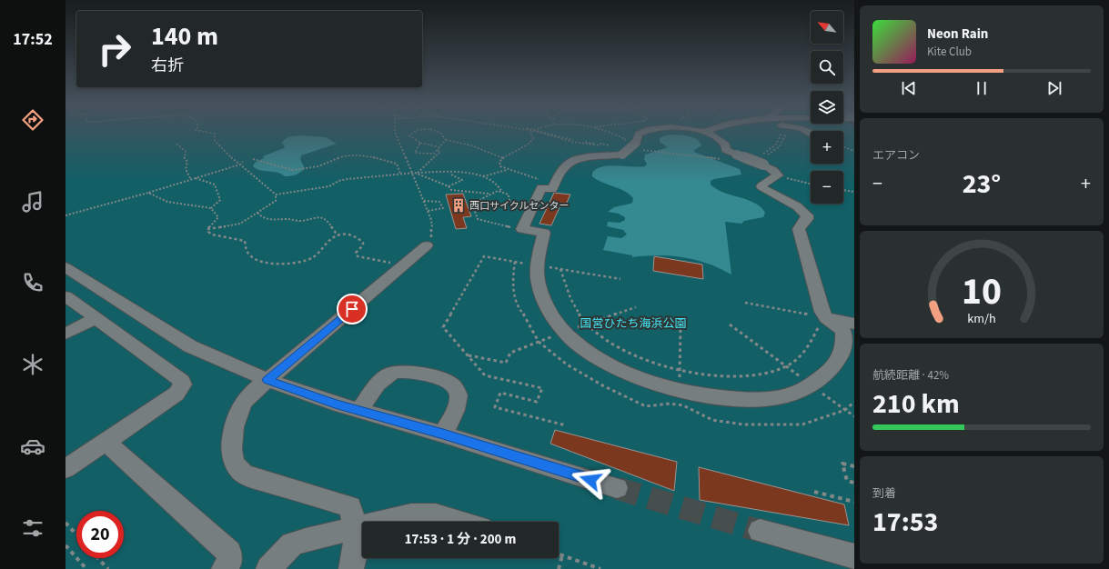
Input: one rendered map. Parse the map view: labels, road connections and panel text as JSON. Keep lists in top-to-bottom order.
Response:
{
  "parks": ["国営ひたち海浜公園"],
  "places": {
    "building": ["西口サイクルセンター"]
  },
  "north": "top left",
  "page": {
    "tabs": "17:52",
    "map_buttons": ["+", "−"],
    "turn": ["140 m", "右折"],
    "song": ["Neon Rain", "Kite Club"],
    "tile": [
      "エアコン",
      ["航続距離 · 42%", "210 km"],
      ["到着", "17:53"]
    ],
    "heat": ["−", "23°", "+"],
    "limit": "20",
    "trip": "17:53 · 1 分 · 200 m",
    "gauge": ["10", "km/h"]
  }
}
